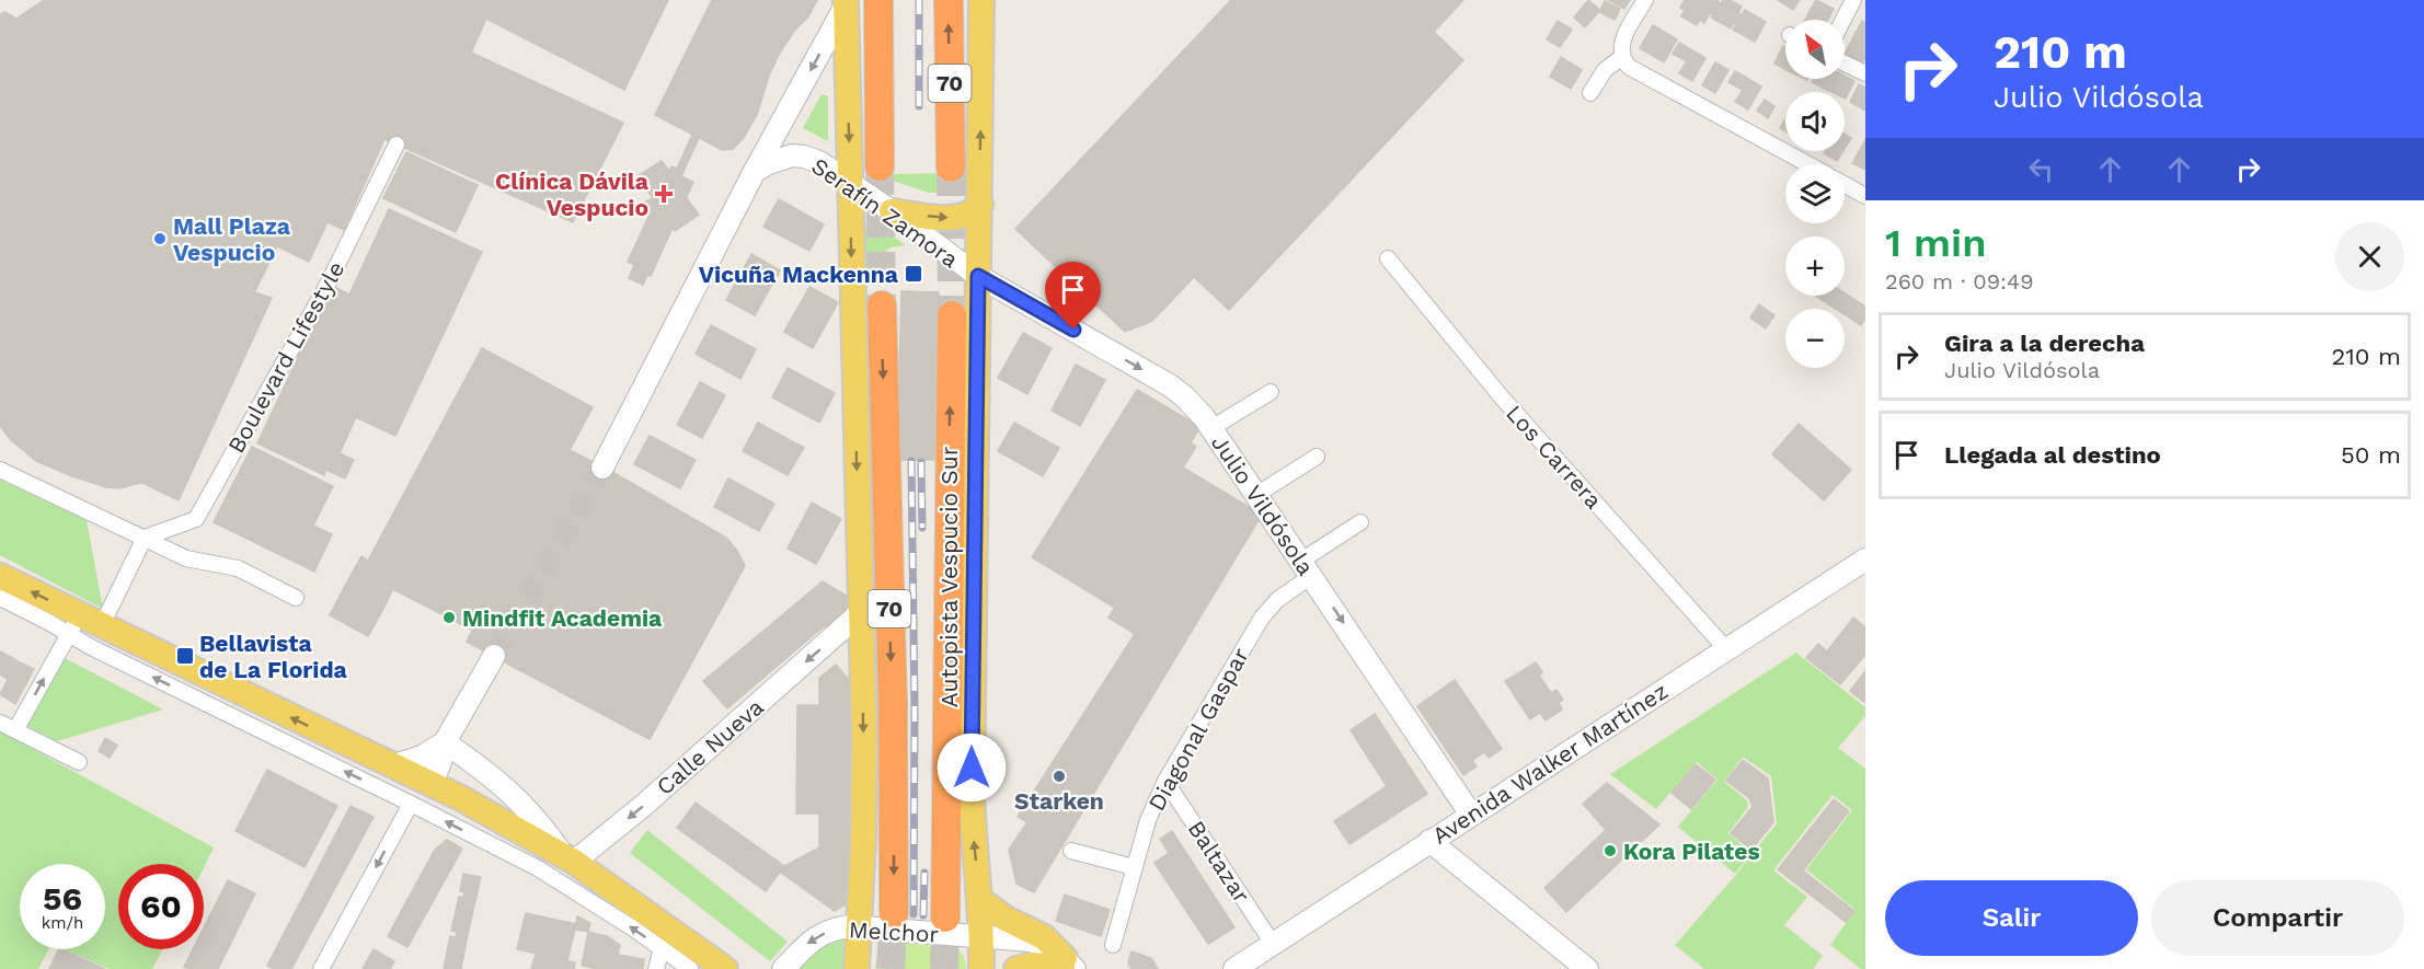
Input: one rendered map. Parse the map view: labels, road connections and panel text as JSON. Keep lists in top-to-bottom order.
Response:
{
  "streets": {
    "highway": ["70", "Autopista Vespucio Sur"],
    "street": [
      "Serafín Zamora",
      "Boulevard Lifestyle",
      "Los Carrera",
      "Julio Vildósola",
      "Diagonal Gaspar",
      "Calle Nueva",
      "Avenida Walker Martínez",
      "Baltazar",
      "Melchor"
    ]
  },
  "crossings": [
    ["Serafín Zamora", "Julio Vildósola"],
    ["Los Carrera", "Avenida Walker Martínez"],
    ["Julio Vildósola", "Diagonal Gaspar"],
    ["Julio Vildósola", "Avenida Walker Martínez"],
    ["Diagonal Gaspar", "Baltazar"],
    ["Avenida Walker Martínez", "Baltazar"]
  ],
  "one_way": ["Julio Vildósola", "Calle Nueva", "Melchor"],
  "places": {
    "health": ["Clínica Dávila Vespucio"],
    "other": [
      "Mall Plaza Vespucio",
      "Mindfit Academia",
      "Starken",
      "Kora Pilates"
    ],
    "transit": ["Vicuña Mackenna", "Bellavista de La Florida"]
  },
  "north": "top left",
  "page": {
    "turn": ["210 m", "Julio Vildósola"],
    "map_buttons": ["+", "−"],
    "heading": ["1 min", "260 m · 09:49"],
    "list": [
      {
        "name": "Gira a la derecha",
        "note": "Julio Vildósola",
        "value": "210 m"
      },
      {
        "name": "Llegada al destino",
        "value": "50 m"
      }
    ],
    "speed": "56 km/h",
    "limit": "60",
    "buttons": ["Salir", "Compartir"]
  }
}
